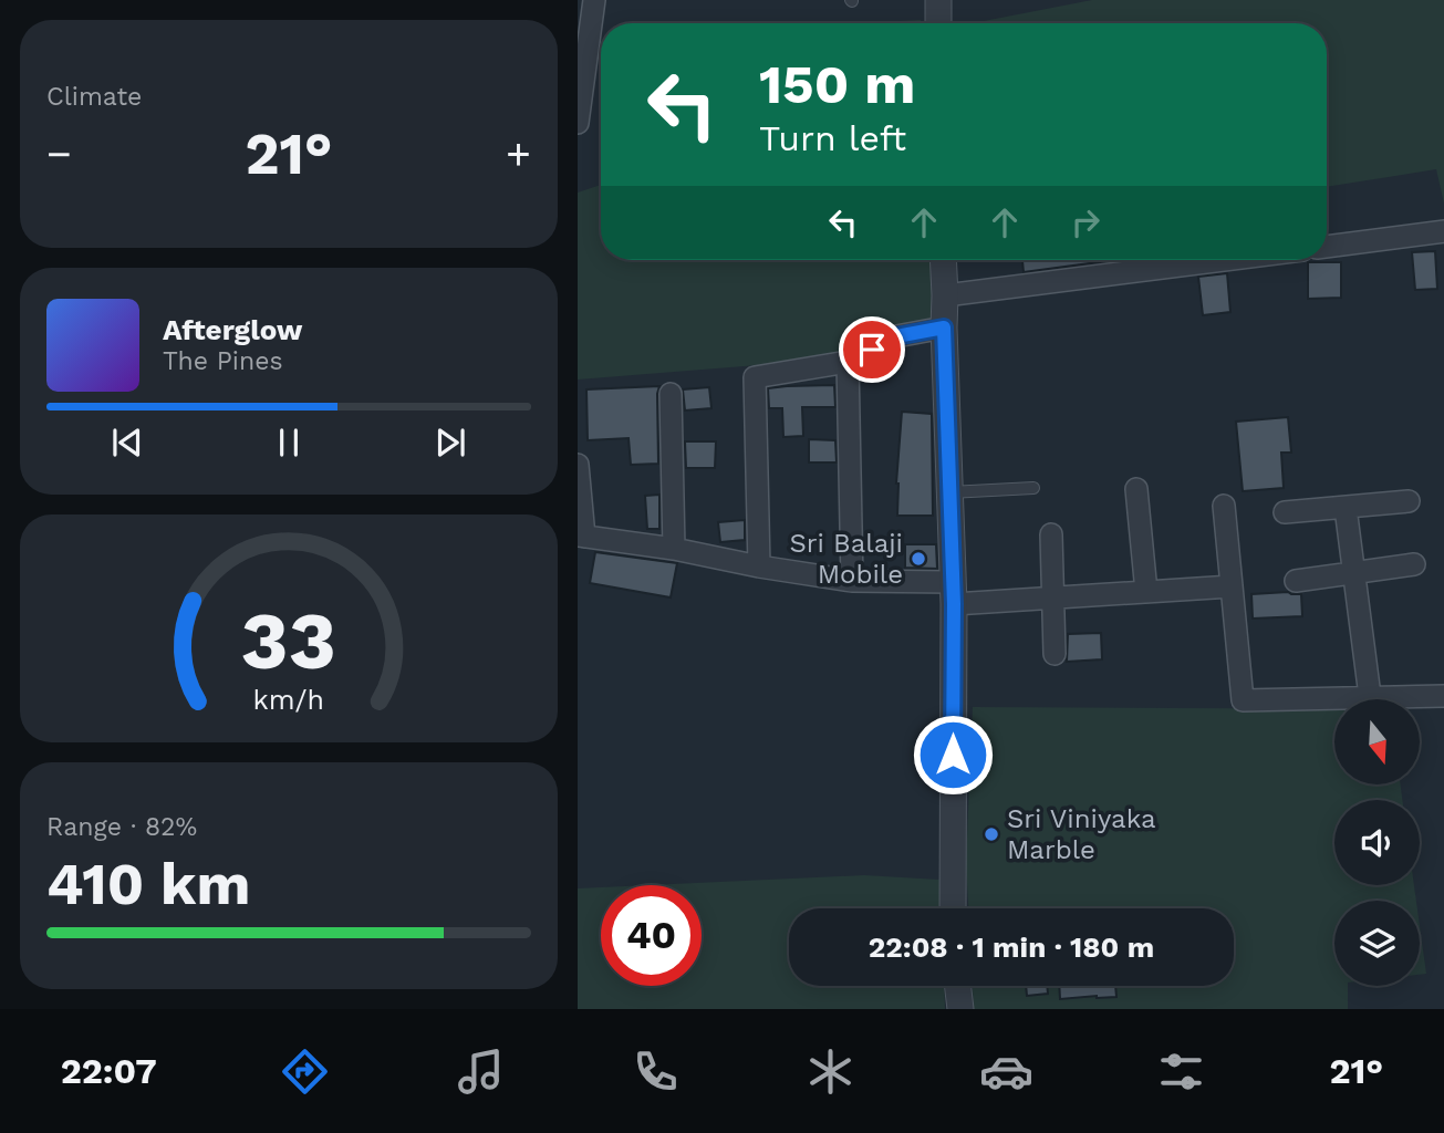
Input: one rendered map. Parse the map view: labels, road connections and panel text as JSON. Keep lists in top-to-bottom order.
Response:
{
  "places": ["Sri Balaji Mobile", "Sri Viniyaka Marble"],
  "north": "bottom",
  "page": {
    "tile": [
      "Climate",
      ["Range · 82%", "410 km"]
    ],
    "turn": ["150 m", "Turn left"],
    "heat": ["−", "21°", "+"],
    "song": ["Afterglow", "The Pines"],
    "limit": "40",
    "trip": "22:08 · 1 min · 180 m",
    "tabs": ["22:07", "21°"],
    "gauge": ["33", "km/h"]
  }
}
